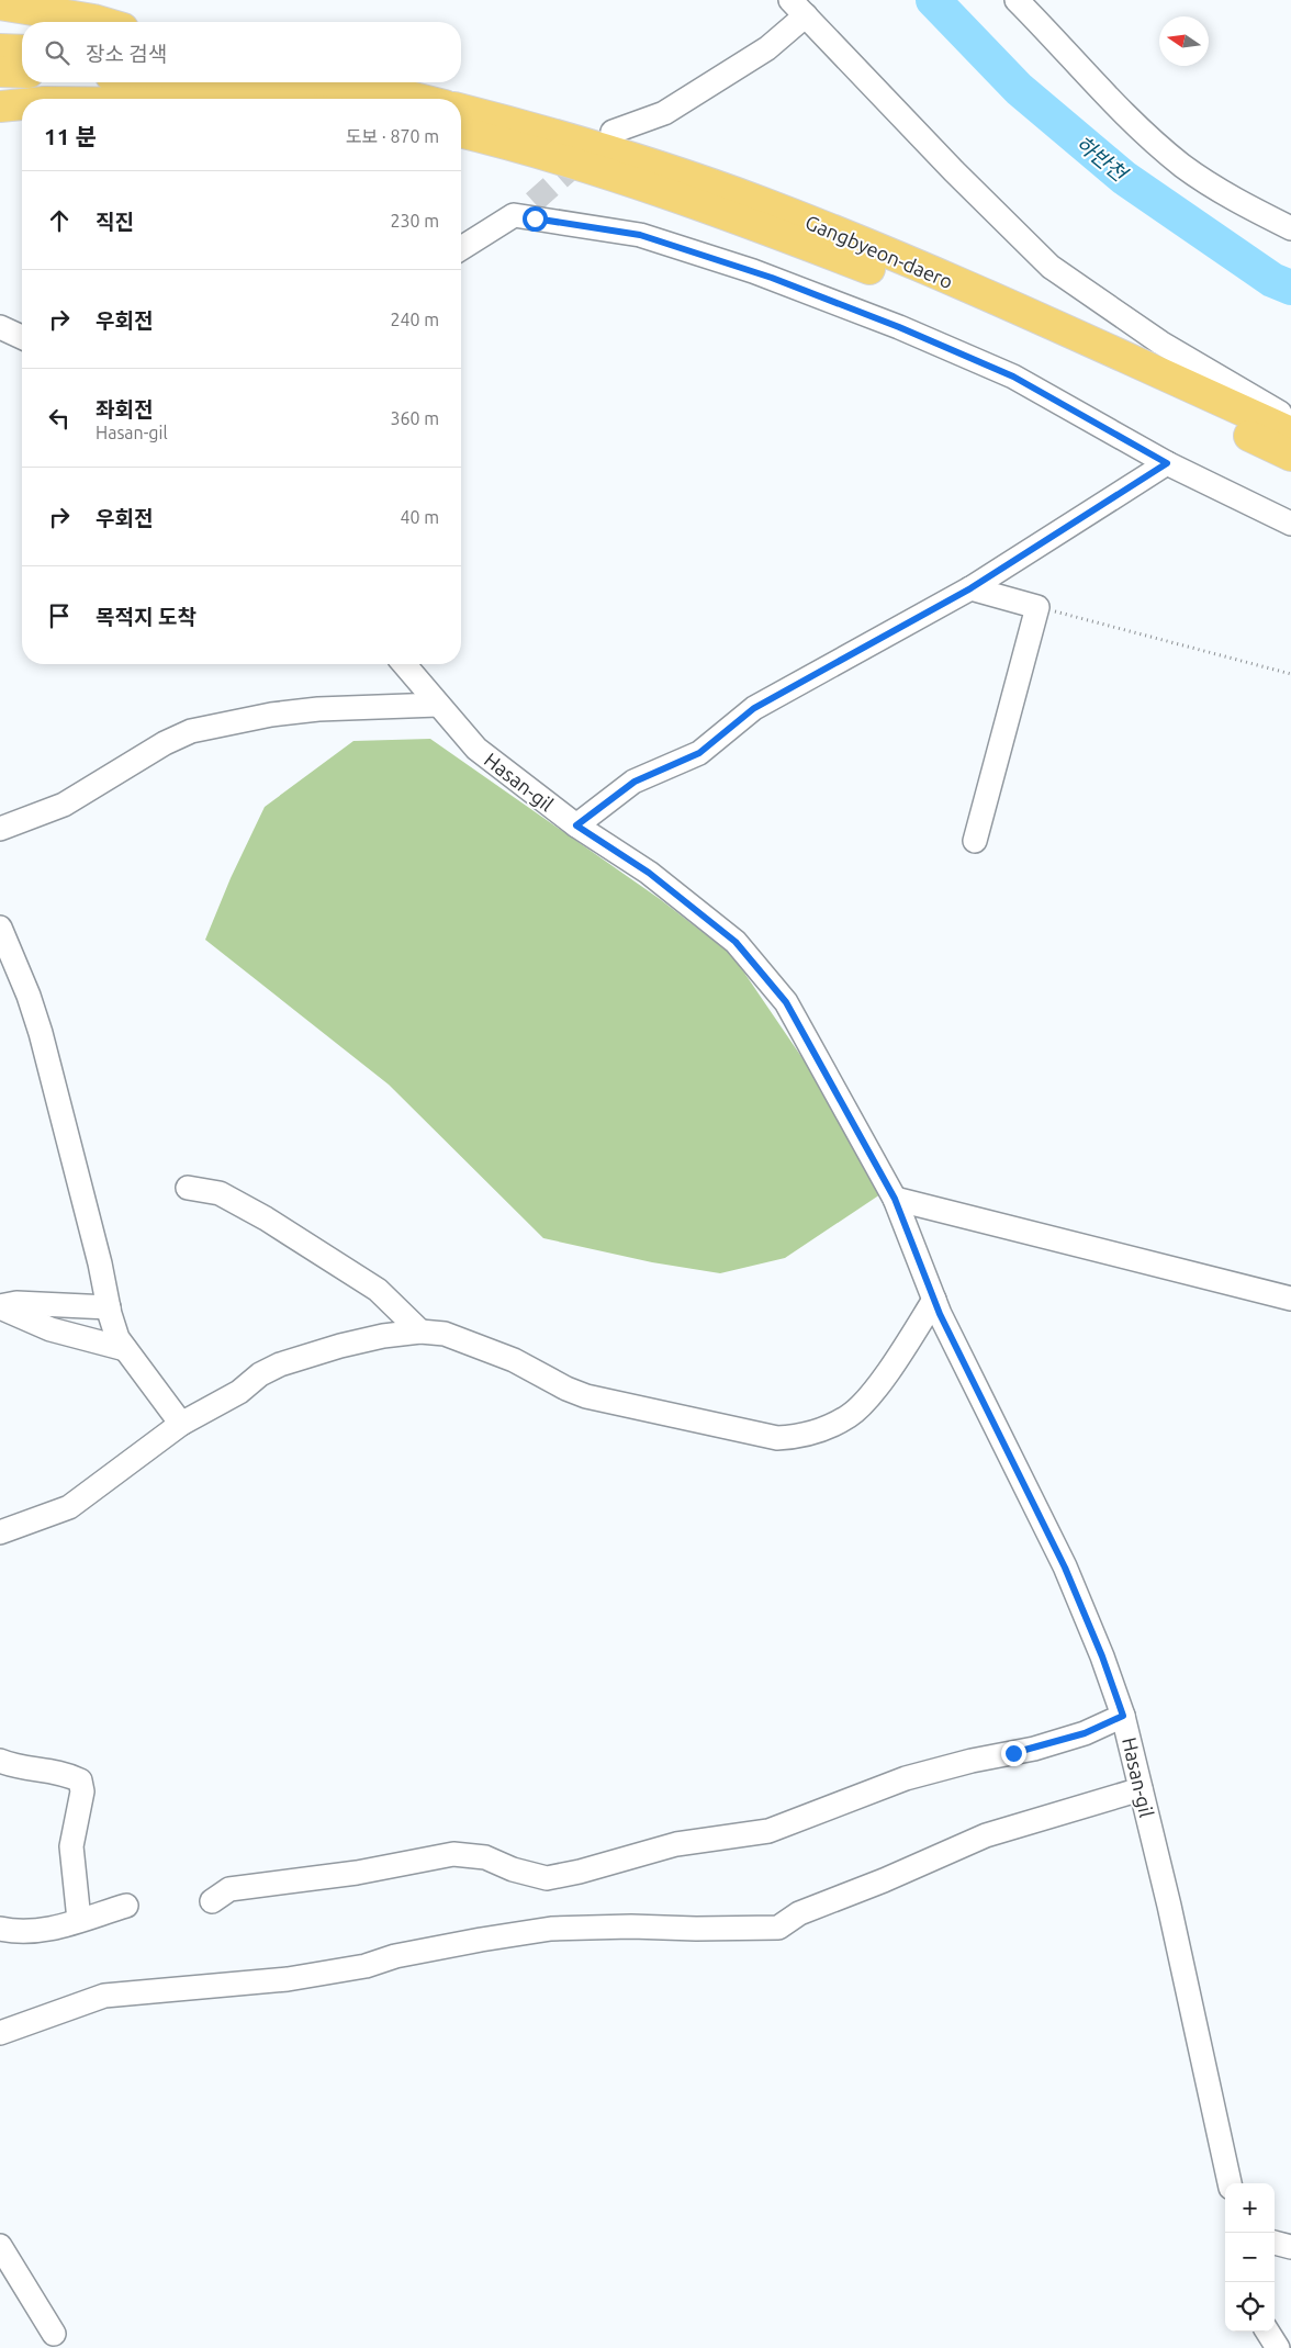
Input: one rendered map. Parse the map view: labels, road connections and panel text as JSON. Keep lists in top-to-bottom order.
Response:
{
  "streets": {
    "highway": ["Gangbyeon-daero"],
    "street": ["Hasan-gil"]
  },
  "water": ["하반천"],
  "north": "left",
  "page": {
    "search": "장소 검색",
    "heading": ["11 분", "도보 · 870 m"],
    "list": [
      ["직진", "230 m"],
      ["우회전", "240 m"],
      ["좌회전", "Hasan-gil", "360 m"],
      ["우회전", "40 m"],
      "목적지 도착"
    ],
    "map_buttons": ["+", "−"]
  }
}
